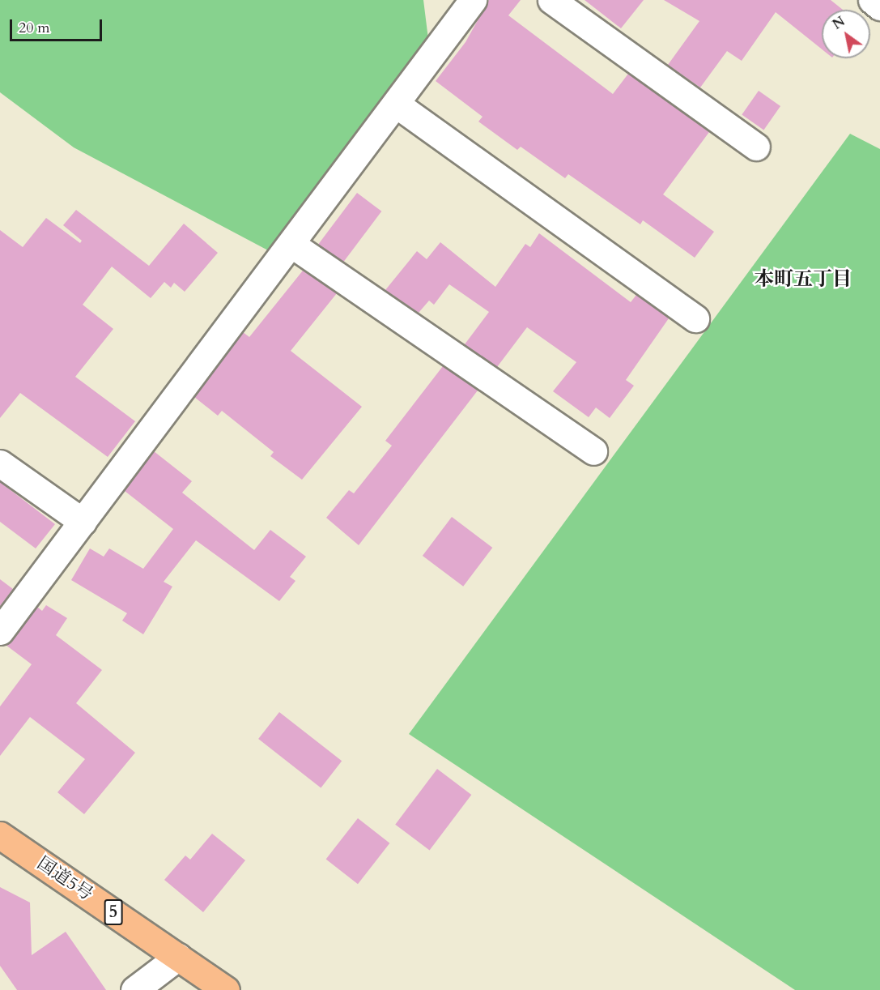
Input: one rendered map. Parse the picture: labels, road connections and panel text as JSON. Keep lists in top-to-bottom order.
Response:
{
  "streets": {
    "highway": ["国道5号", "5"]
  },
  "districts": ["本町五丁目"],
  "scale_bar": "20 m",
  "north": "top left"
}
